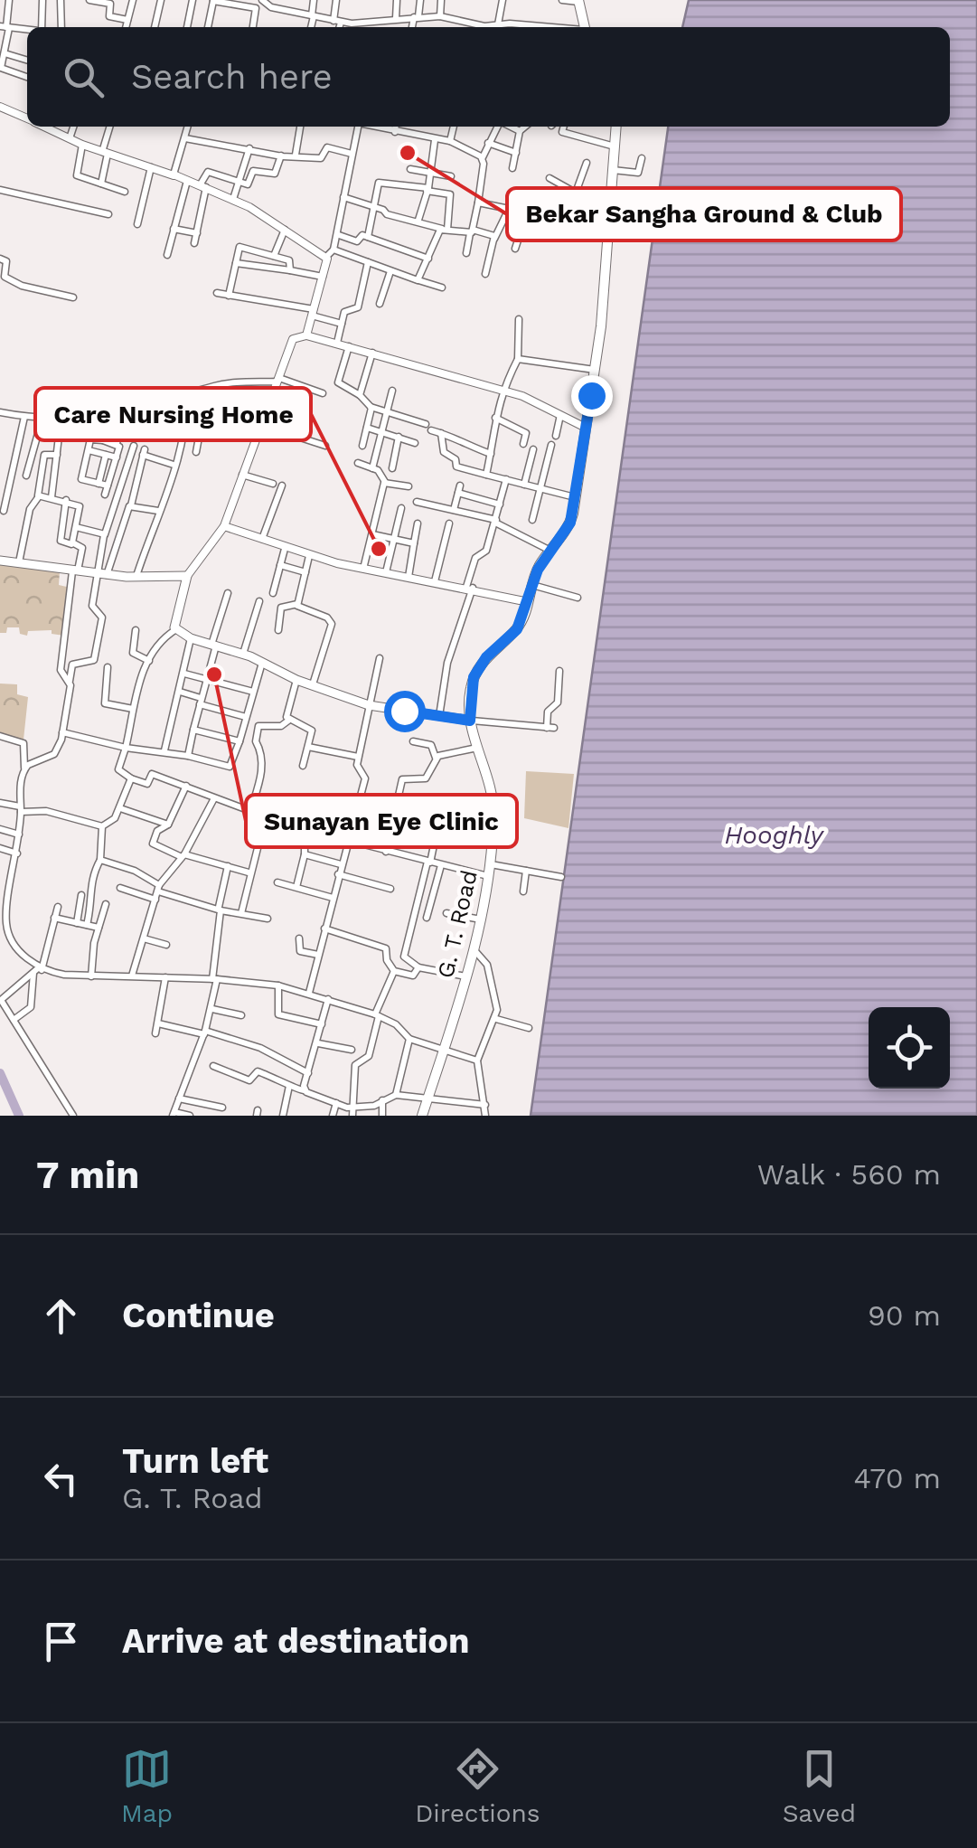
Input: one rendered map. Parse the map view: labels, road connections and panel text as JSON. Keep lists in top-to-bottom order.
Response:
{
  "streets": {
    "main road": ["G. T. Road"]
  },
  "water": ["Hooghly"],
  "places": ["Bekar Sangha Ground & Club", "Care Nursing Home", "Sunayan Eye Clinic"],
  "page": {
    "search": "Search here",
    "heading": ["7 min", "Walk · 560 m"],
    "list": [
      ["Continue", "90 m"],
      ["Turn left", "G. T. Road", "470 m"],
      "Arrive at destination"
    ],
    "nav": ["Map", "Directions", "Saved"]
  }
}
